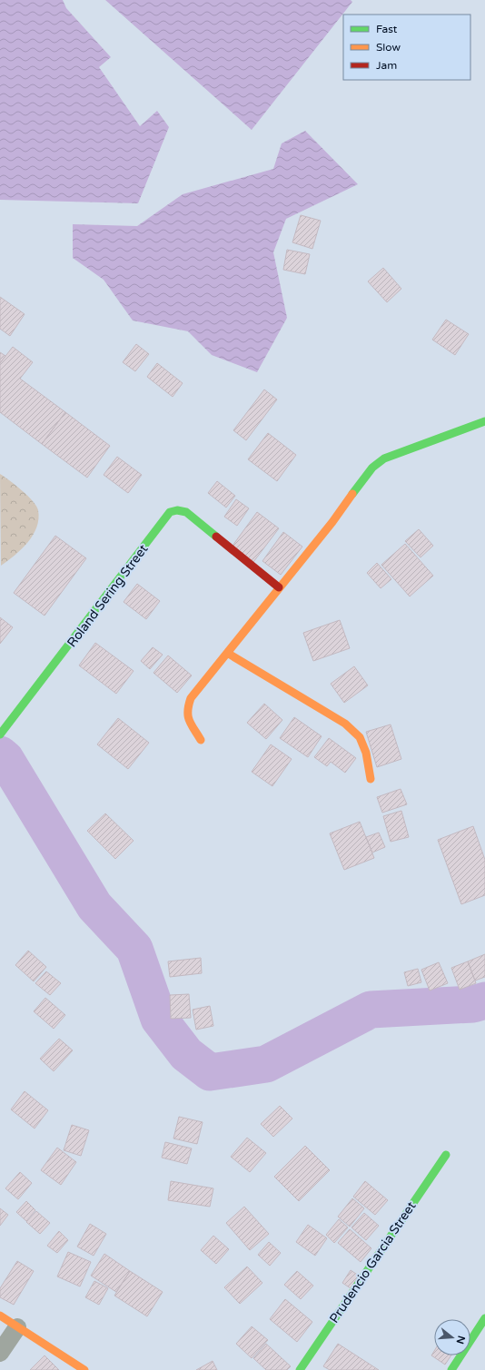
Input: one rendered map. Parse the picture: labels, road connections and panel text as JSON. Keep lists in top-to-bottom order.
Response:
{
  "streets": {
    "street": ["Roland Sering Street", "Prudencio Garcia Street"]
  },
  "legend": ["Fast", "Slow", "Jam"],
  "north": "right"
}
